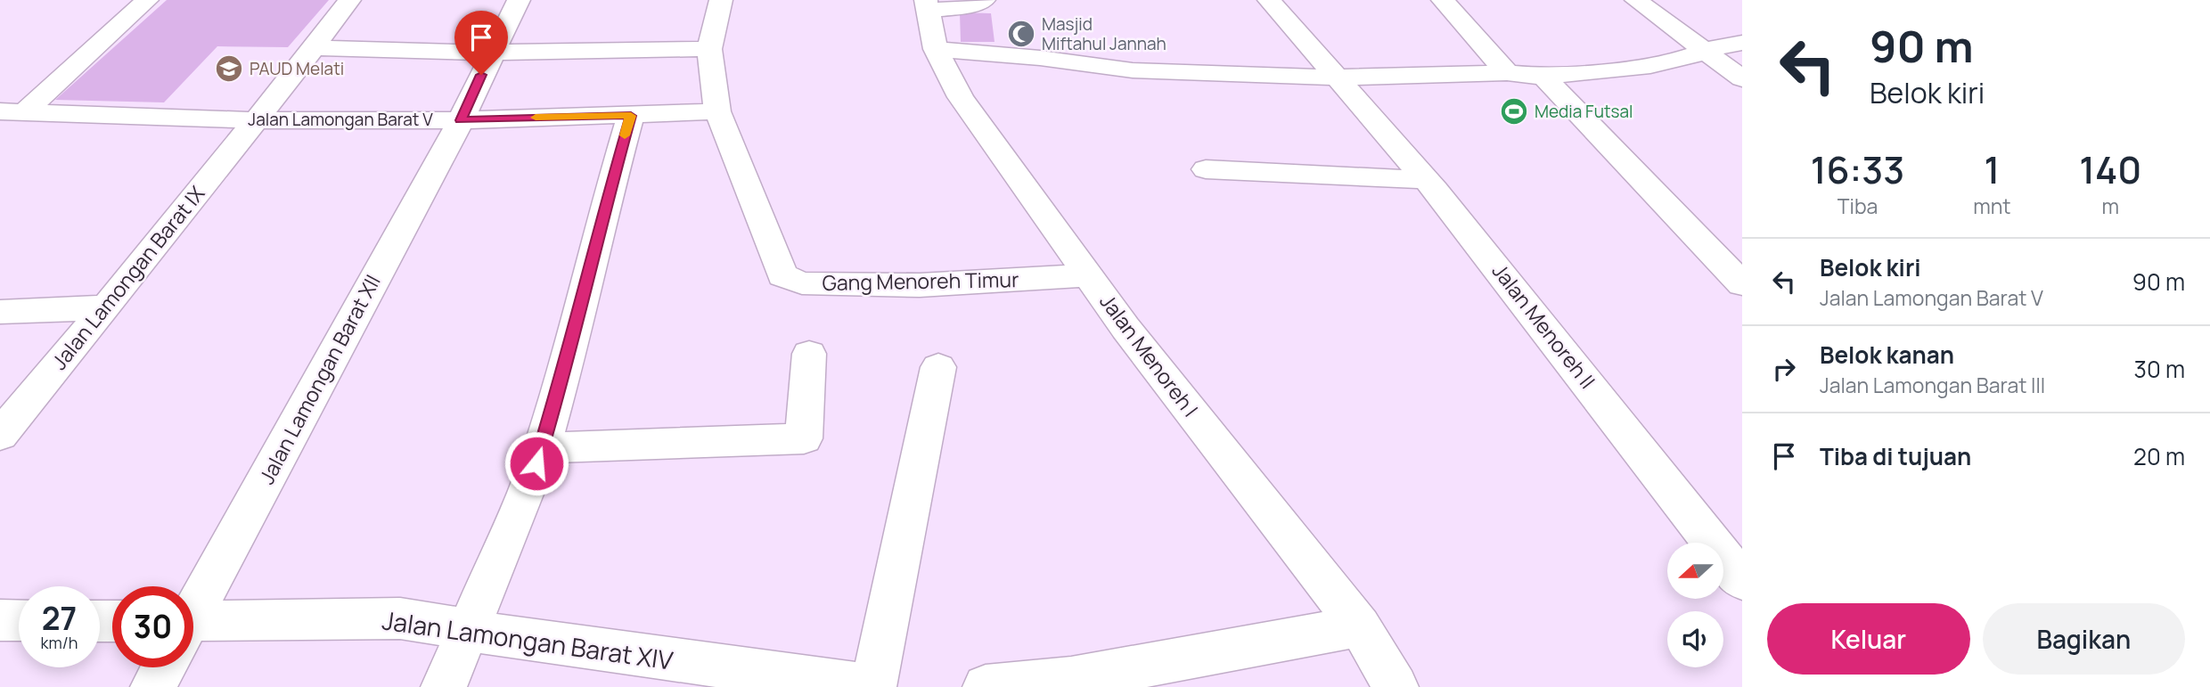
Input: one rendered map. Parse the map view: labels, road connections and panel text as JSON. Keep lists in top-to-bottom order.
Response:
{
  "streets": {
    "street": [
      "Jalan Lamongan Barat V",
      "Jalan Lamongan Barat IX",
      "Gang Menoreh Timur",
      "Jalan Menoreh II",
      "Jalan Menoreh I",
      "Jalan Lamongan Barat XII",
      "Jalan Lamongan Barat XIV"
    ]
  },
  "crossings": [
    ["Jalan Lamongan Barat V", "Jalan Lamongan Barat IX"],
    ["Jalan Lamongan Barat V", "Gang Menoreh Timur"],
    ["Jalan Lamongan Barat V", "Jalan Lamongan Barat XII"],
    ["Gang Menoreh Timur", "Jalan Menoreh I"]
  ],
  "places": {
    "mosque": ["Masjid Miftahul Jannah"],
    "school or university": ["PAUD Melati"],
    "sports": ["Media Futsal"]
  },
  "north": "left",
  "page": {
    "turn": ["90 m", "Belok kiri"],
    "eta": [
      "16:33",
      "Tiba",
      "1",
      "mnt",
      "140",
      "m"
    ],
    "list": [
      {
        "name": "Belok kiri",
        "note": "Jalan Lamongan Barat V",
        "value": "90 m"
      },
      {
        "name": "Belok kanan",
        "note": "Jalan Lamongan Barat III",
        "value": "30 m"
      },
      {
        "name": "Tiba di tujuan",
        "value": "20 m"
      }
    ],
    "speed": "27 km/h",
    "limit": "30",
    "buttons": ["Keluar", "Bagikan"]
  }
}
